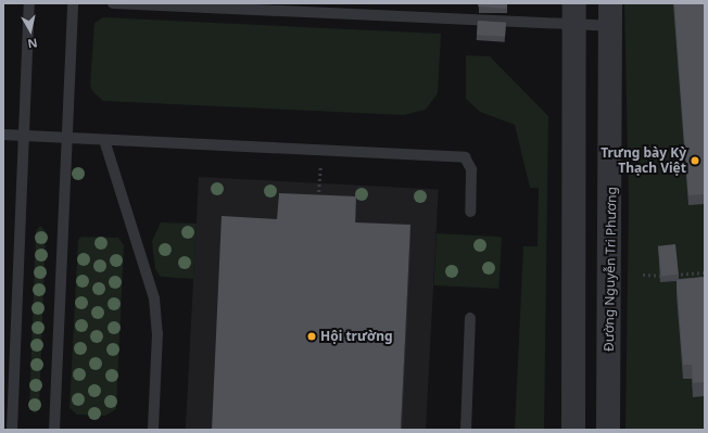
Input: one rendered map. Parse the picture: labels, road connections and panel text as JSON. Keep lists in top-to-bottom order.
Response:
{
  "streets": {
    "street": ["Đường Nguyễn Tri Phương"]
  },
  "places": ["Trưng bày Kỳ Thạch Việt", "Hội trường"],
  "north": "bottom"
}
